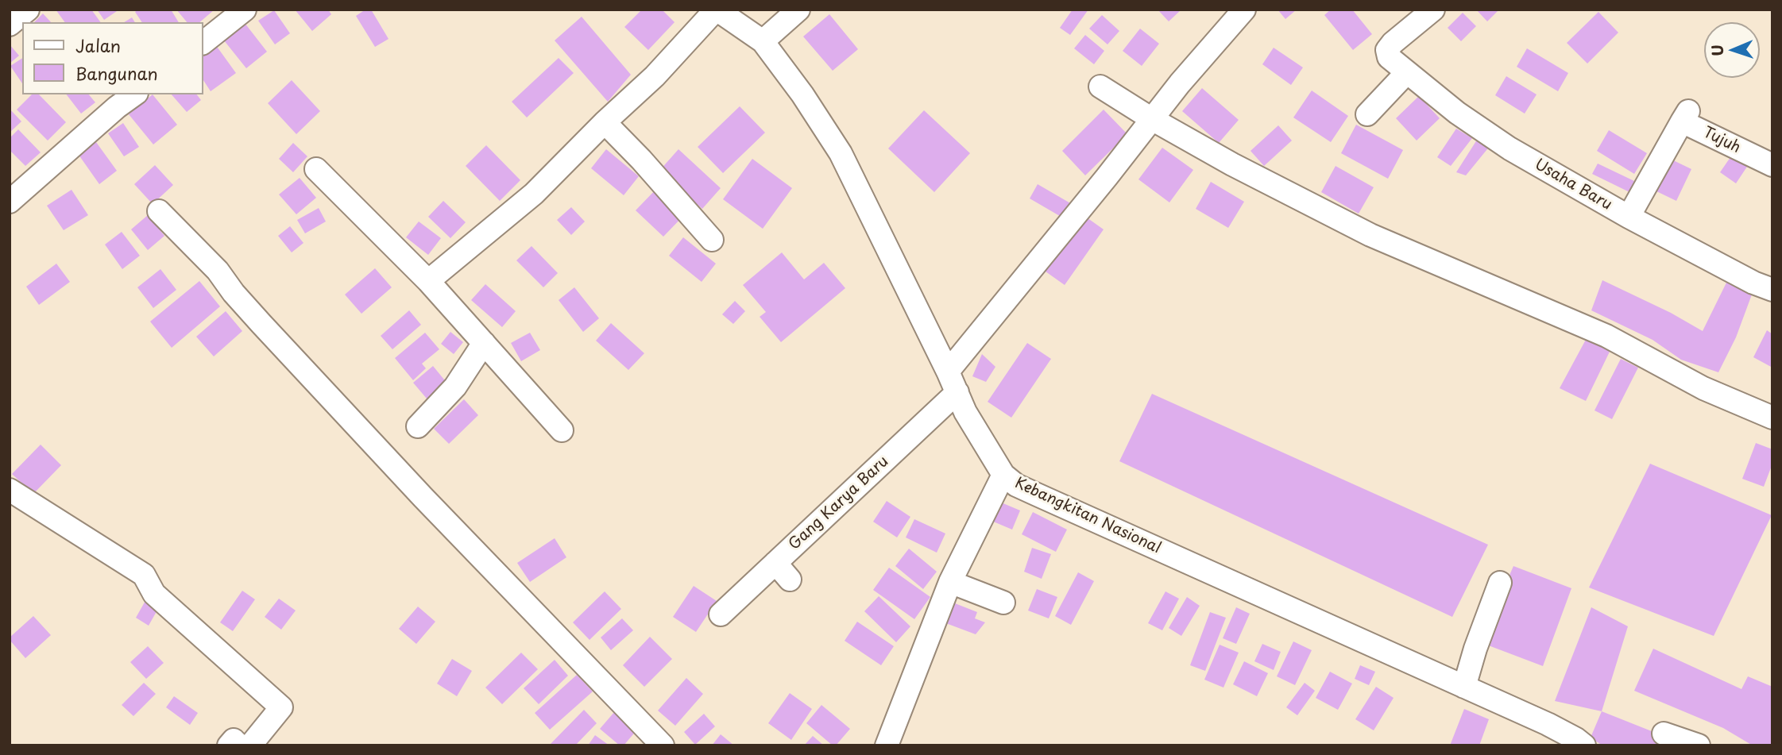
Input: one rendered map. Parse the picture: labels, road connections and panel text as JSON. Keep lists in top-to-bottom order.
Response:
{
  "streets": {
    "street": [
      "Tujuh",
      "Usaha Baru",
      "Gang Karya Baru",
      "Kebangkitan Nasional"
    ]
  },
  "crossings": [
    ["Tujuh", "Usaha Baru"],
    ["Gang Karya Baru", "Kebangkitan Nasional"]
  ],
  "legend": ["Jalan", "Bangunan"],
  "north": "left"
}
